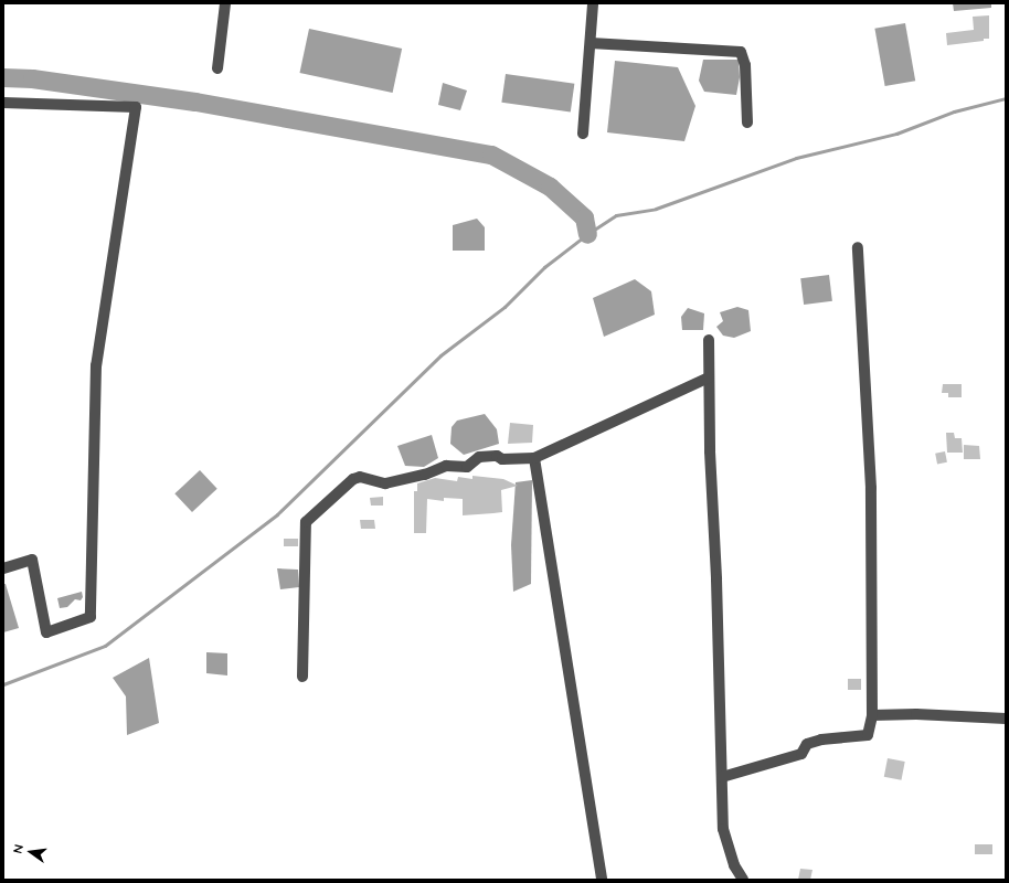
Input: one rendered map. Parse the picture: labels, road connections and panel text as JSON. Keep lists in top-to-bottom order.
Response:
{
  "north": "left"
}
